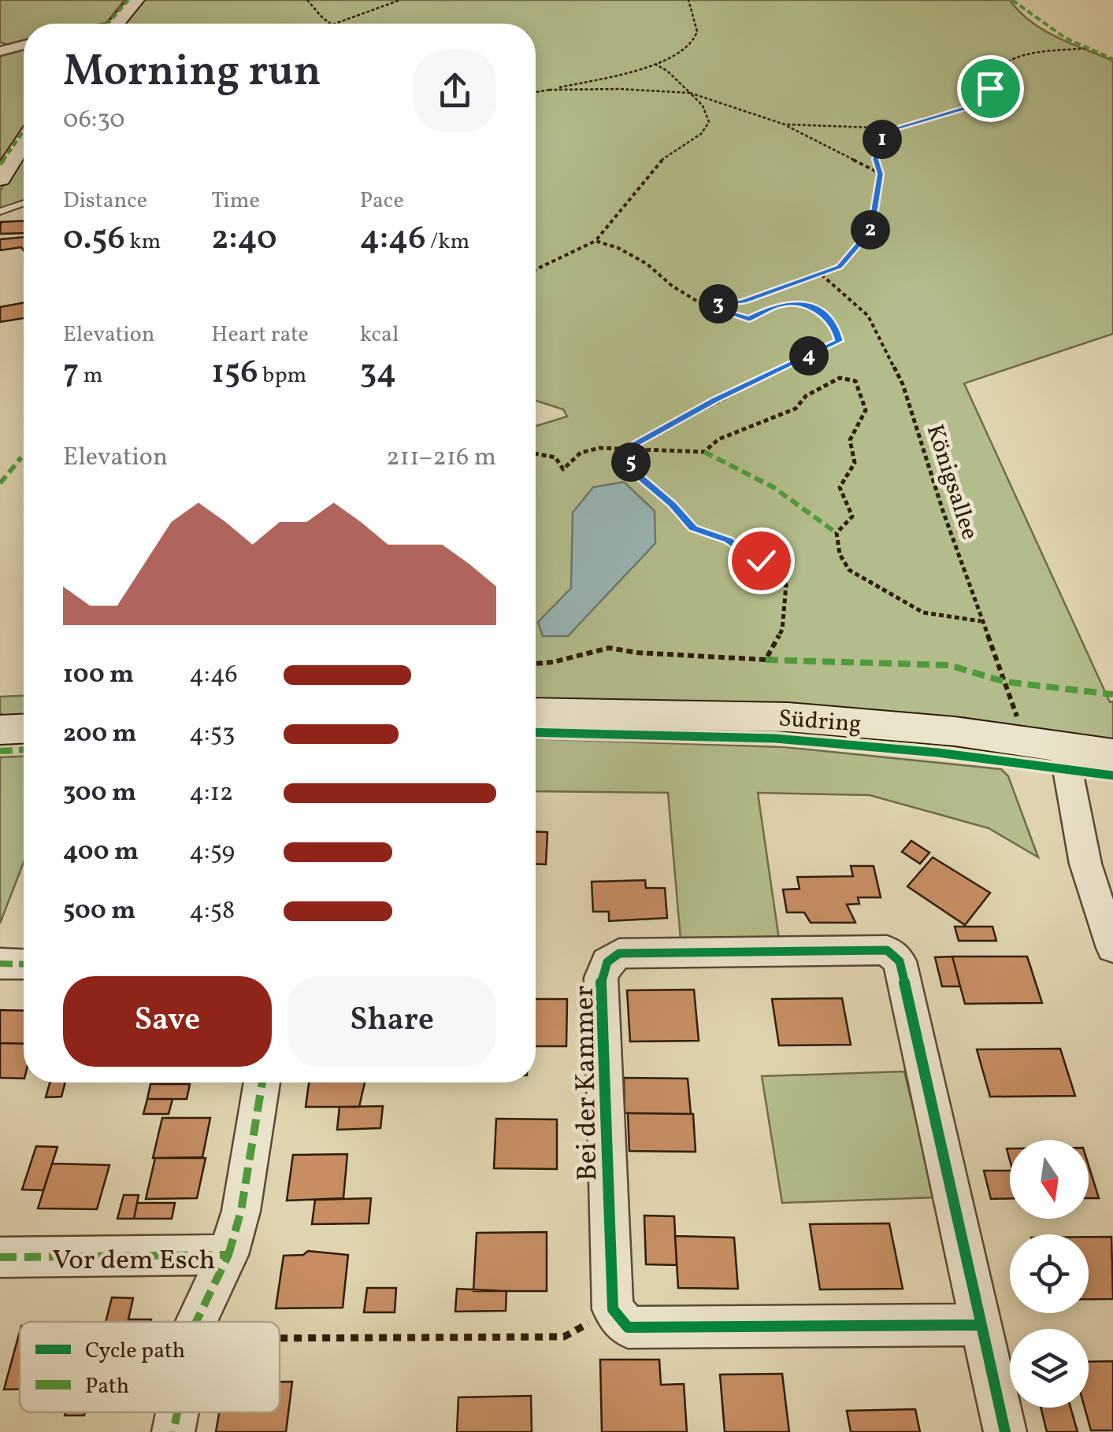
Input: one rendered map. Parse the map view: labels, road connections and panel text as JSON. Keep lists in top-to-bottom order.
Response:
{
  "streets": {
    "main road": ["Südring"],
    "street": ["Bei der Kammer", "Vor dem Esch"],
    "path": ["Königsallee"]
  },
  "legend": ["Cycle path", "Path"],
  "north": "bottom",
  "page": {
    "heading": ["Morning run", "06:30"],
    "pins": [
      "1",
      "2",
      "3",
      "4",
      "5"
    ],
    "stats": [
      ["Distance", "0.56 km"],
      ["Time", "2:40"],
      ["Pace", "4:46 /km"],
      ["Elevation", "7 m"],
      ["Heart rate", "156 bpm"],
      ["kcal", "34"]
    ],
    "chart": ["Elevation", "211–216 m"],
    "list": [
      {
        "name": "100 m",
        "note": "4:46"
      },
      {
        "name": "200 m",
        "note": "4:53"
      },
      {
        "name": "300 m",
        "note": "4:12"
      },
      {
        "name": "400 m",
        "note": "4:59"
      },
      {
        "name": "500 m",
        "note": "4:58"
      }
    ],
    "buttons": ["Save", "Share"]
  }
}
